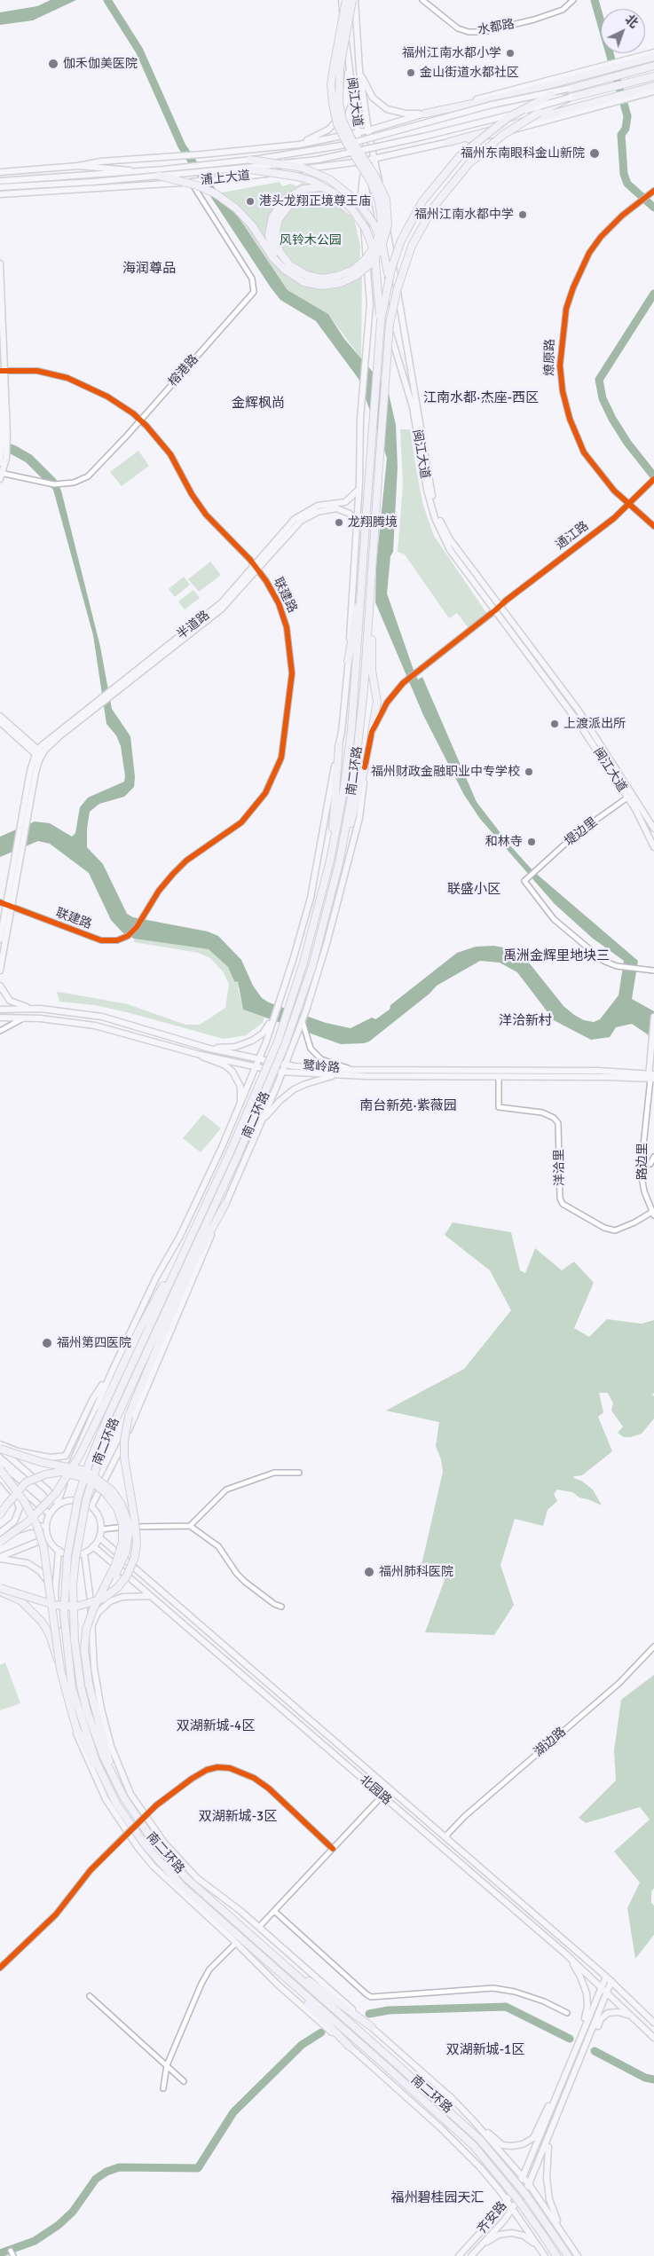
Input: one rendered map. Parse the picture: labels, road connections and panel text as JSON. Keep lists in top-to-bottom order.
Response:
{
  "streets": {
    "highway": ["南二环路"],
    "main road": [
      "闽江大道",
      "浦上大道",
      "半道路",
      "鹭岭路",
      "北园路",
      "齐安路"
    ],
    "street": [
      "水都路",
      "燎原路",
      "榕港路",
      "通江路",
      "联建路",
      "堤边里",
      "路边里",
      "洋洽里",
      "湖边路"
    ]
  },
  "crossings": [
    ["闽江大道", "浦上大道"],
    ["闽江大道", "通江路"],
    ["闽江大道", "堤边里"],
    ["浦上大道", "榕港路"],
    ["燎原路", "通江路"],
    ["榕港路", "联建路"],
    ["联建路", "半道路"],
    ["鹭岭路", "路边里"],
    ["鹭岭路", "洋洽里"],
    ["路边里", "洋洽里"],
    ["湖边路", "北园路"]
  ],
  "districts": [
    "海润尊品",
    "江南水都·杰座-西区",
    "金辉枫尚",
    "联盛小区",
    "禹洲金辉里地块三",
    "洋洽新村",
    "南台新苑·紫薇园",
    "双湖新城-4区",
    "双湖新城-3区",
    "双湖新城-1区",
    "福州碧桂园天汇"
  ],
  "parks": ["风铃木公园"],
  "places": [
    "福州江南水都小学",
    "伽禾伽美医院",
    "金山街道水都社区",
    "福州东南眼科金山新院",
    "港头龙翔正境尊王庙",
    "福州江南水都中学",
    "龙翔腾境",
    "上渡派出所",
    "福州财政金融职业中专学校",
    "和林寺",
    "福州第四医院",
    "福州肺科医院"
  ],
  "north": "top right"
}
